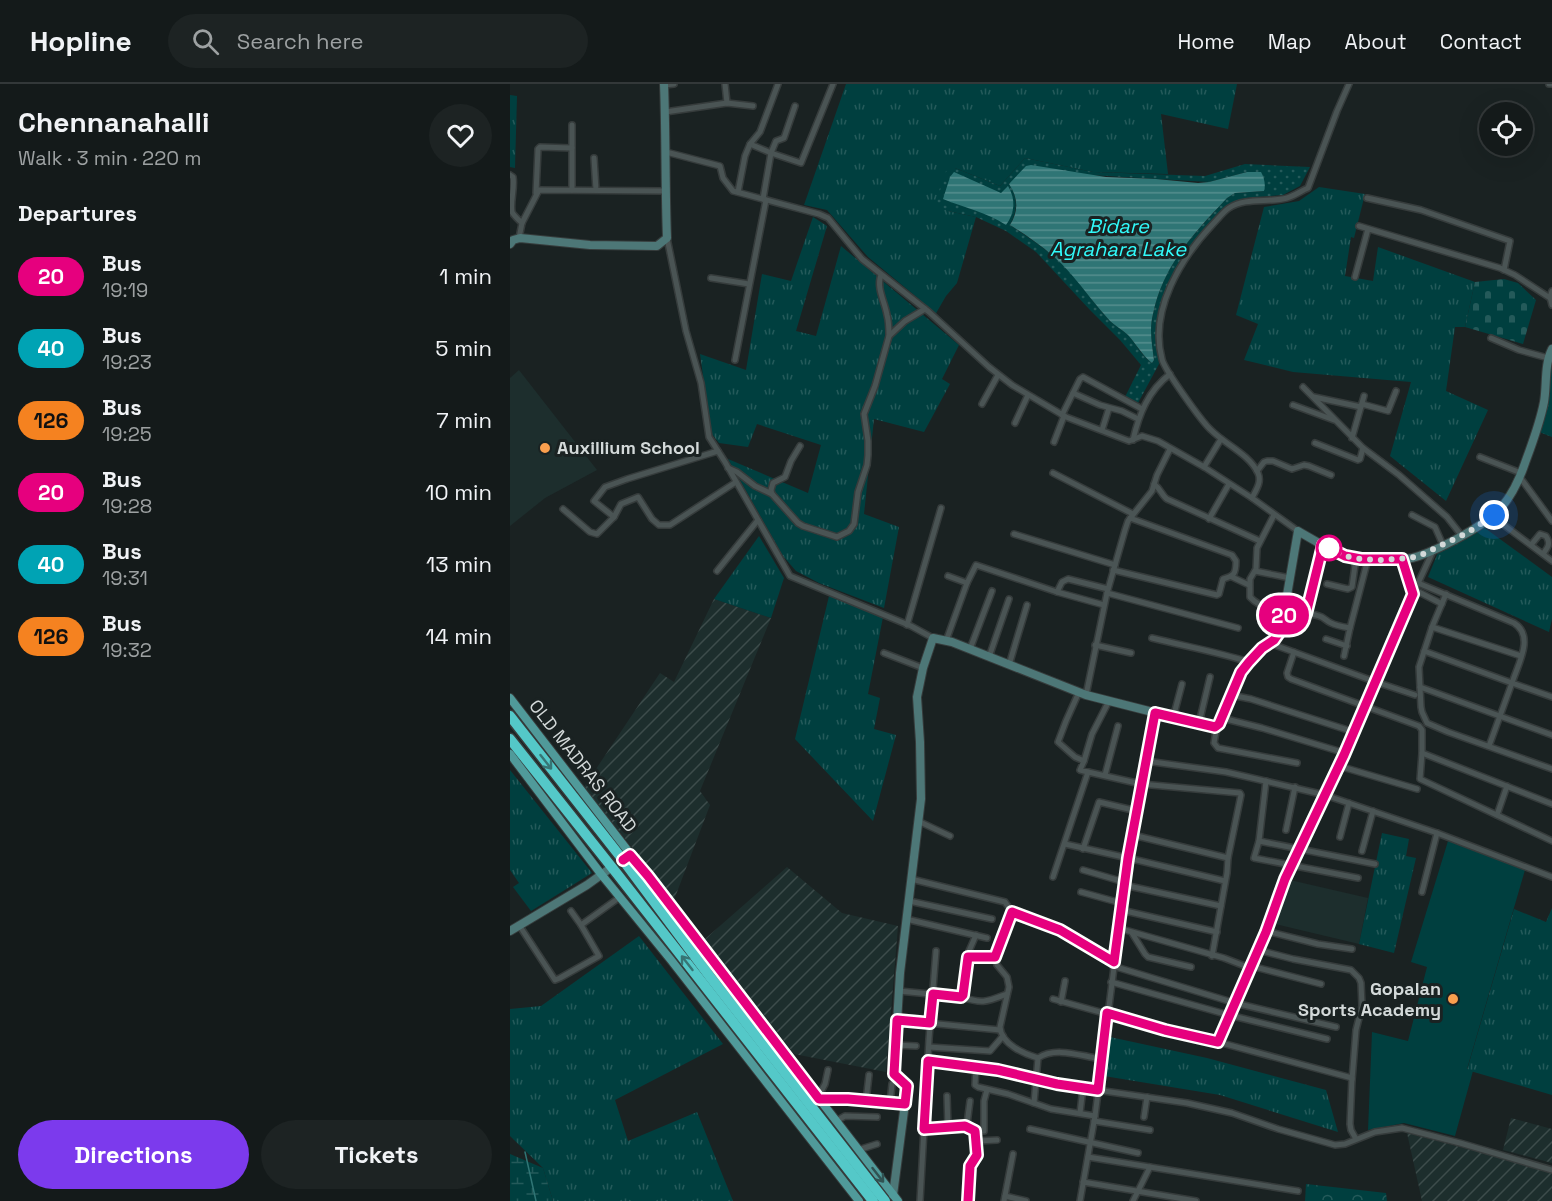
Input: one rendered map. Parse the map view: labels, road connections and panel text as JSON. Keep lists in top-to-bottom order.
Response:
{
  "streets": {
    "highway": ["OLD MADRAS ROAD"]
  },
  "water": ["Bidare Agrahara Lake"],
  "places": ["Auxillium School", "Gopalan Sports Academy"],
  "lines": ["bus line 20"],
  "page": {
    "header": "Hopline",
    "search": "Search here",
    "nav": [
      "Home",
      "Map",
      "About",
      "Contact"
    ],
    "heading": [
      ["Chennanahalli", "Walk · 3 min · 220 m"],
      "Departures"
    ],
    "on_map": "20",
    "list": [
      {
        "mark": "20",
        "name": "Bus",
        "note": "19:19",
        "value": "1 min"
      },
      {
        "mark": "40",
        "name": "Bus",
        "note": "19:23",
        "value": "5 min"
      },
      {
        "mark": "126",
        "name": "Bus",
        "note": "19:25",
        "value": "7 min"
      },
      {
        "mark": "20",
        "name": "Bus",
        "note": "19:28",
        "value": "10 min"
      },
      {
        "mark": "40",
        "name": "Bus",
        "note": "19:31",
        "value": "13 min"
      },
      {
        "mark": "126",
        "name": "Bus",
        "note": "19:32",
        "value": "14 min"
      }
    ],
    "buttons": ["Directions", "Tickets"]
  }
}
